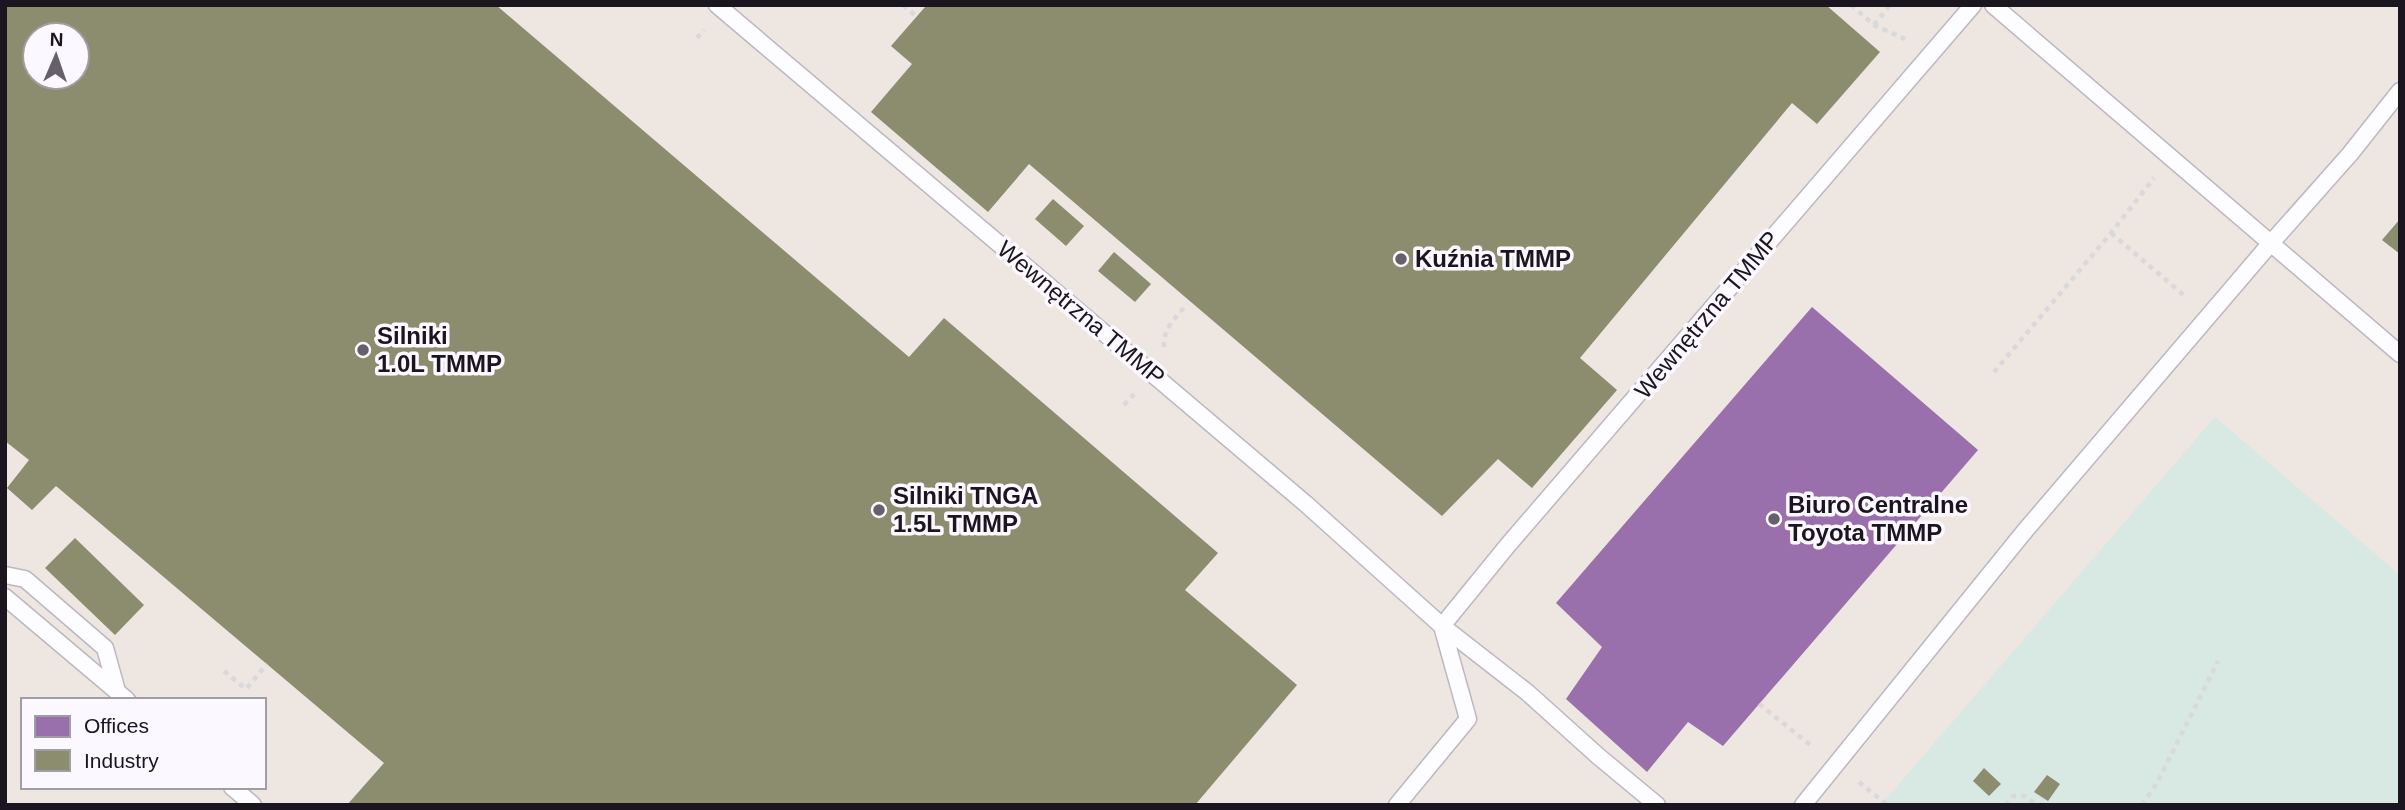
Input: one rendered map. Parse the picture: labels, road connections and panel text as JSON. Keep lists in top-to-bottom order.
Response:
{
  "streets": {
    "lane": ["Wewnętrzna TMMP"]
  },
  "places": [
    "Kuźnia TMMP",
    "Silniki 1.0L TMMP",
    "Silniki TNGA 1.5L TMMP",
    "Biuro Centralne Toyota TMMP"
  ],
  "legend": ["Offices", "Industry"],
  "north": "top"
}
